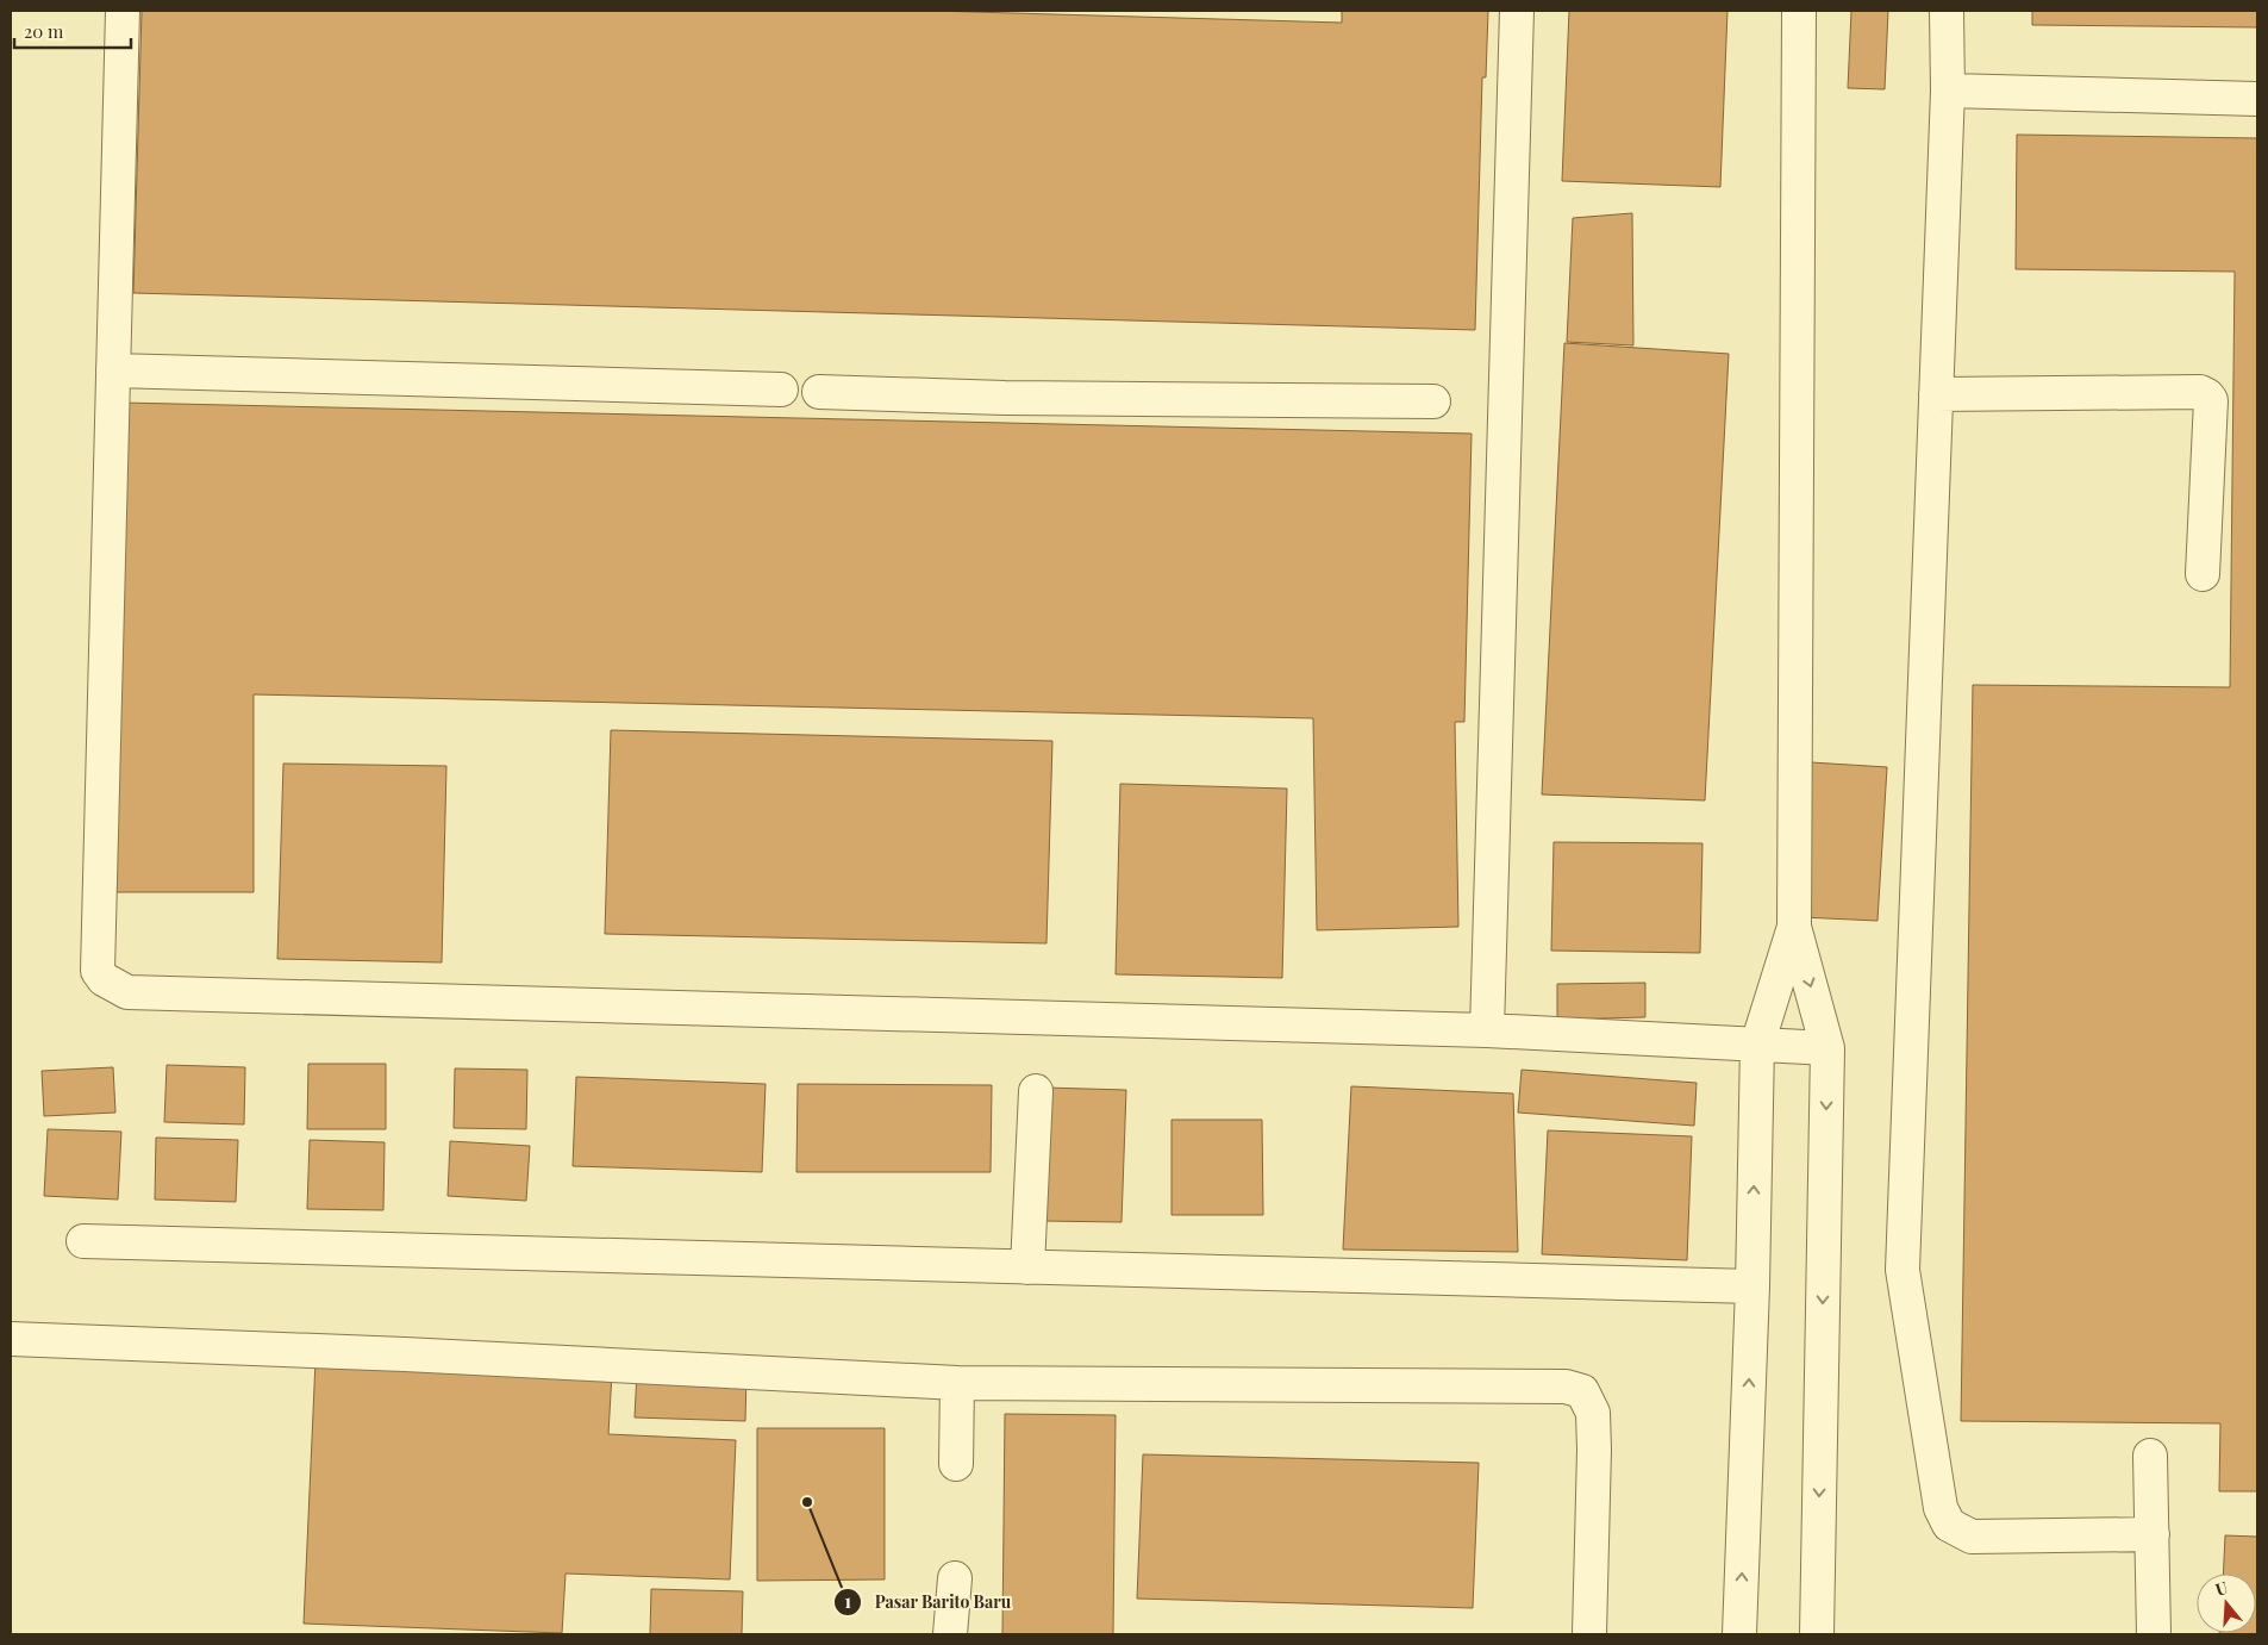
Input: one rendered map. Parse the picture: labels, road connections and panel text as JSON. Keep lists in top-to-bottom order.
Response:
{
  "places": ["Pasar Barito Baru"],
  "scale_bar": "20 m",
  "north": "top"
}
